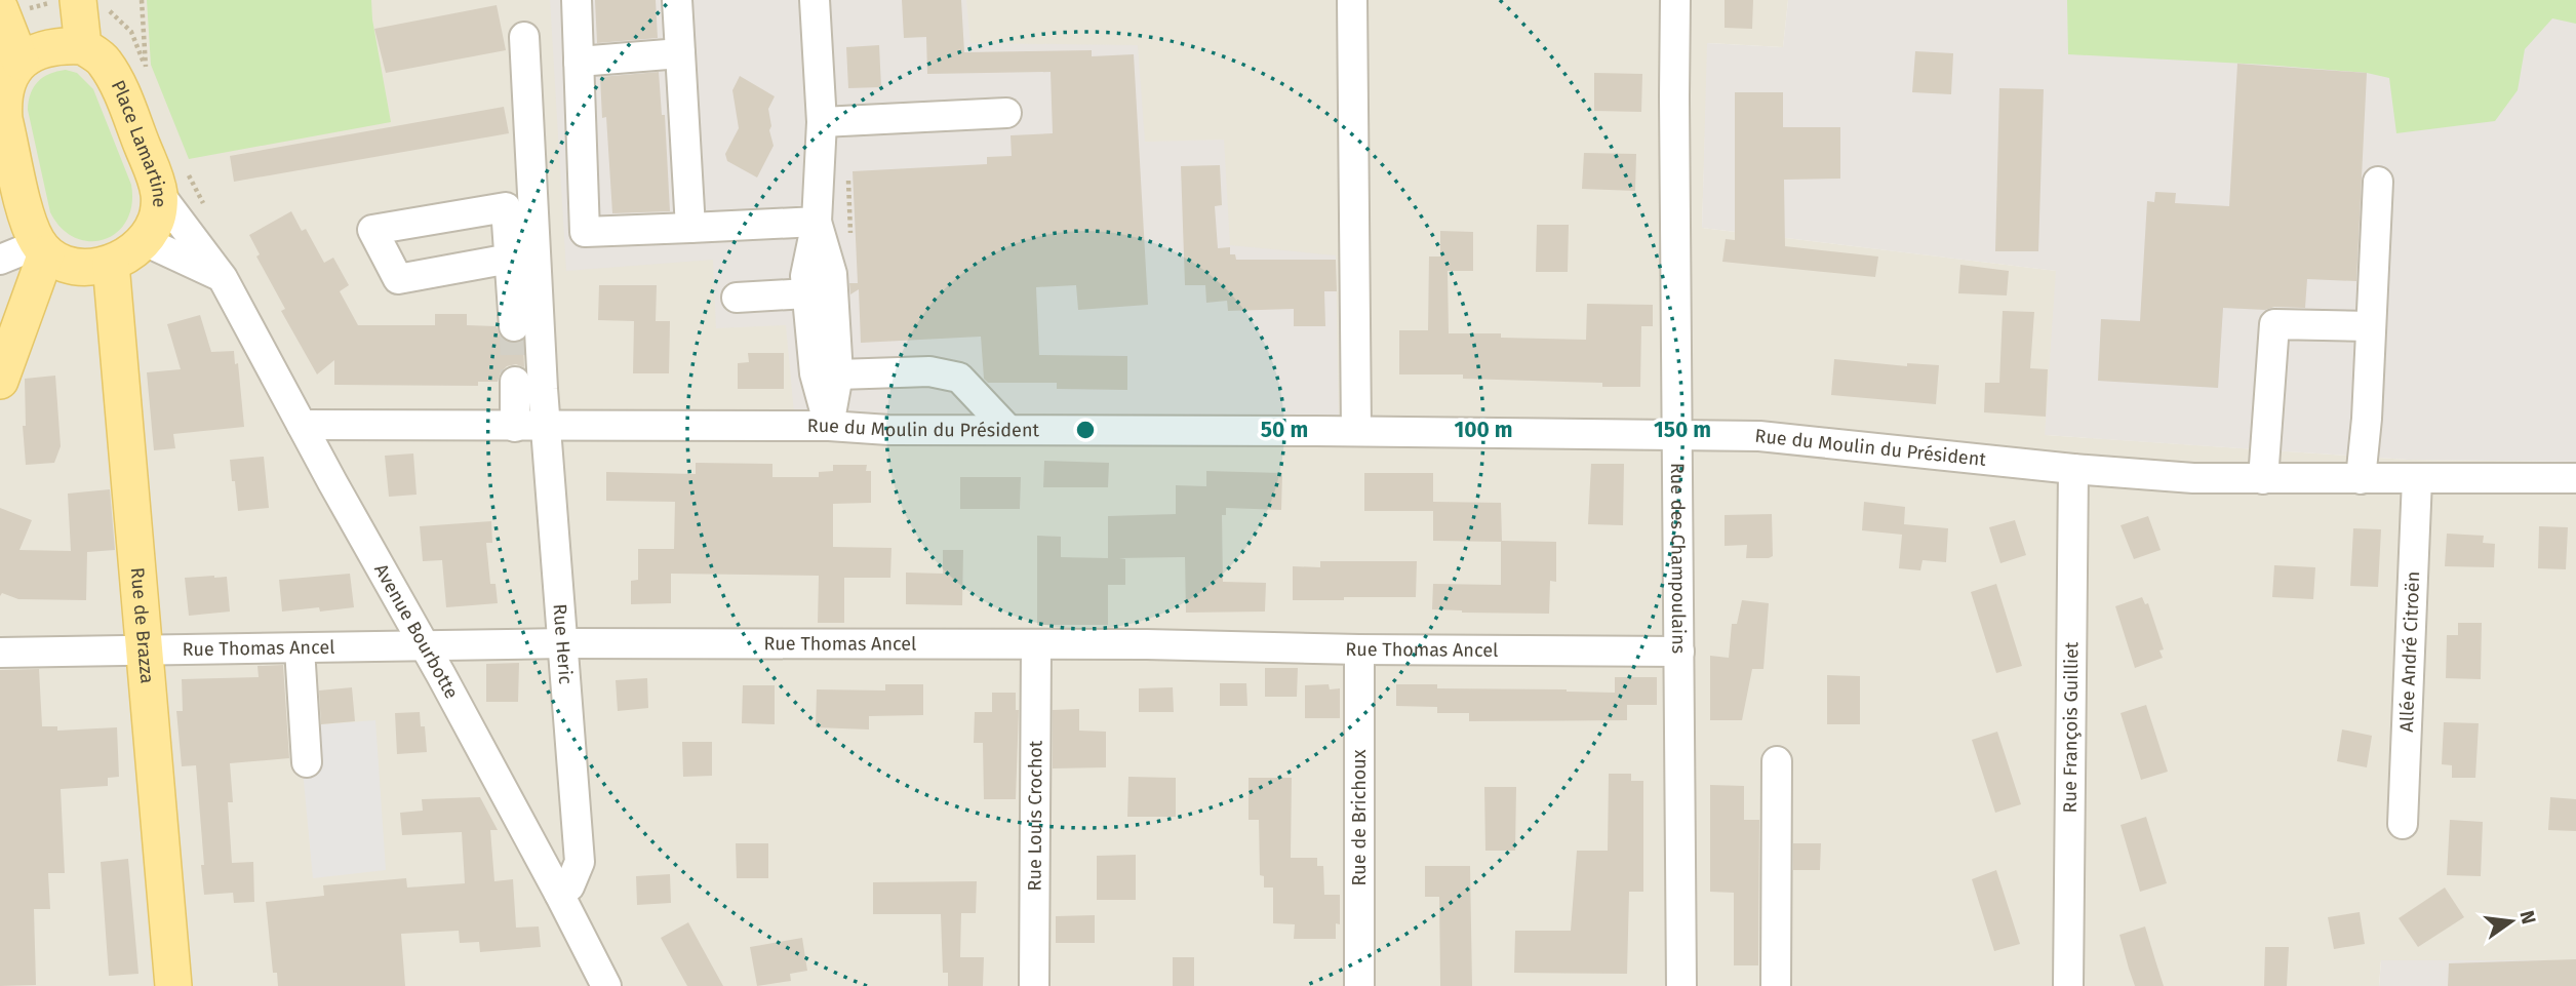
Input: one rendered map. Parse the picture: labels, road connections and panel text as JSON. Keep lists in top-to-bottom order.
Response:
{
  "streets": {
    "main road": ["Place Lamartine", "Rue de Brazza"],
    "street": [
      "Rue du Moulin du Président",
      "Rue des Champoulains",
      "Avenue Bourbotte",
      "Rue Heric",
      "Rue Thomas Ancel",
      "Allée André Citroën",
      "Rue François Guilliet",
      "Rue Louis Crochot",
      "Rue de Brichoux"
    ]
  },
  "crossings": [
    ["Place Lamartine", "Rue de Brazza"],
    ["Place Lamartine", "Avenue Bourbotte"],
    ["Rue du Moulin du Président", "Rue des Champoulains"],
    ["Rue du Moulin du Président", "Avenue Bourbotte"],
    ["Rue du Moulin du Président", "Rue Heric"],
    ["Rue du Moulin du Président", "Allée André Citroën"],
    ["Rue du Moulin du Président", "Rue François Guilliet"],
    ["Rue des Champoulains", "Rue Thomas Ancel"],
    ["Rue de Brazza", "Avenue Bourbotte"],
    ["Rue de Brazza", "Rue Thomas Ancel"],
    ["Avenue Bourbotte", "Rue Heric"],
    ["Avenue Bourbotte", "Rue Thomas Ancel"],
    ["Rue Heric", "Rue Thomas Ancel"],
    ["Rue Thomas Ancel", "Rue Louis Crochot"],
    ["Rue Thomas Ancel", "Rue de Brichoux"]
  ],
  "north": "right",
  "rings": ["50 m", "100 m", "150 m"]
}
